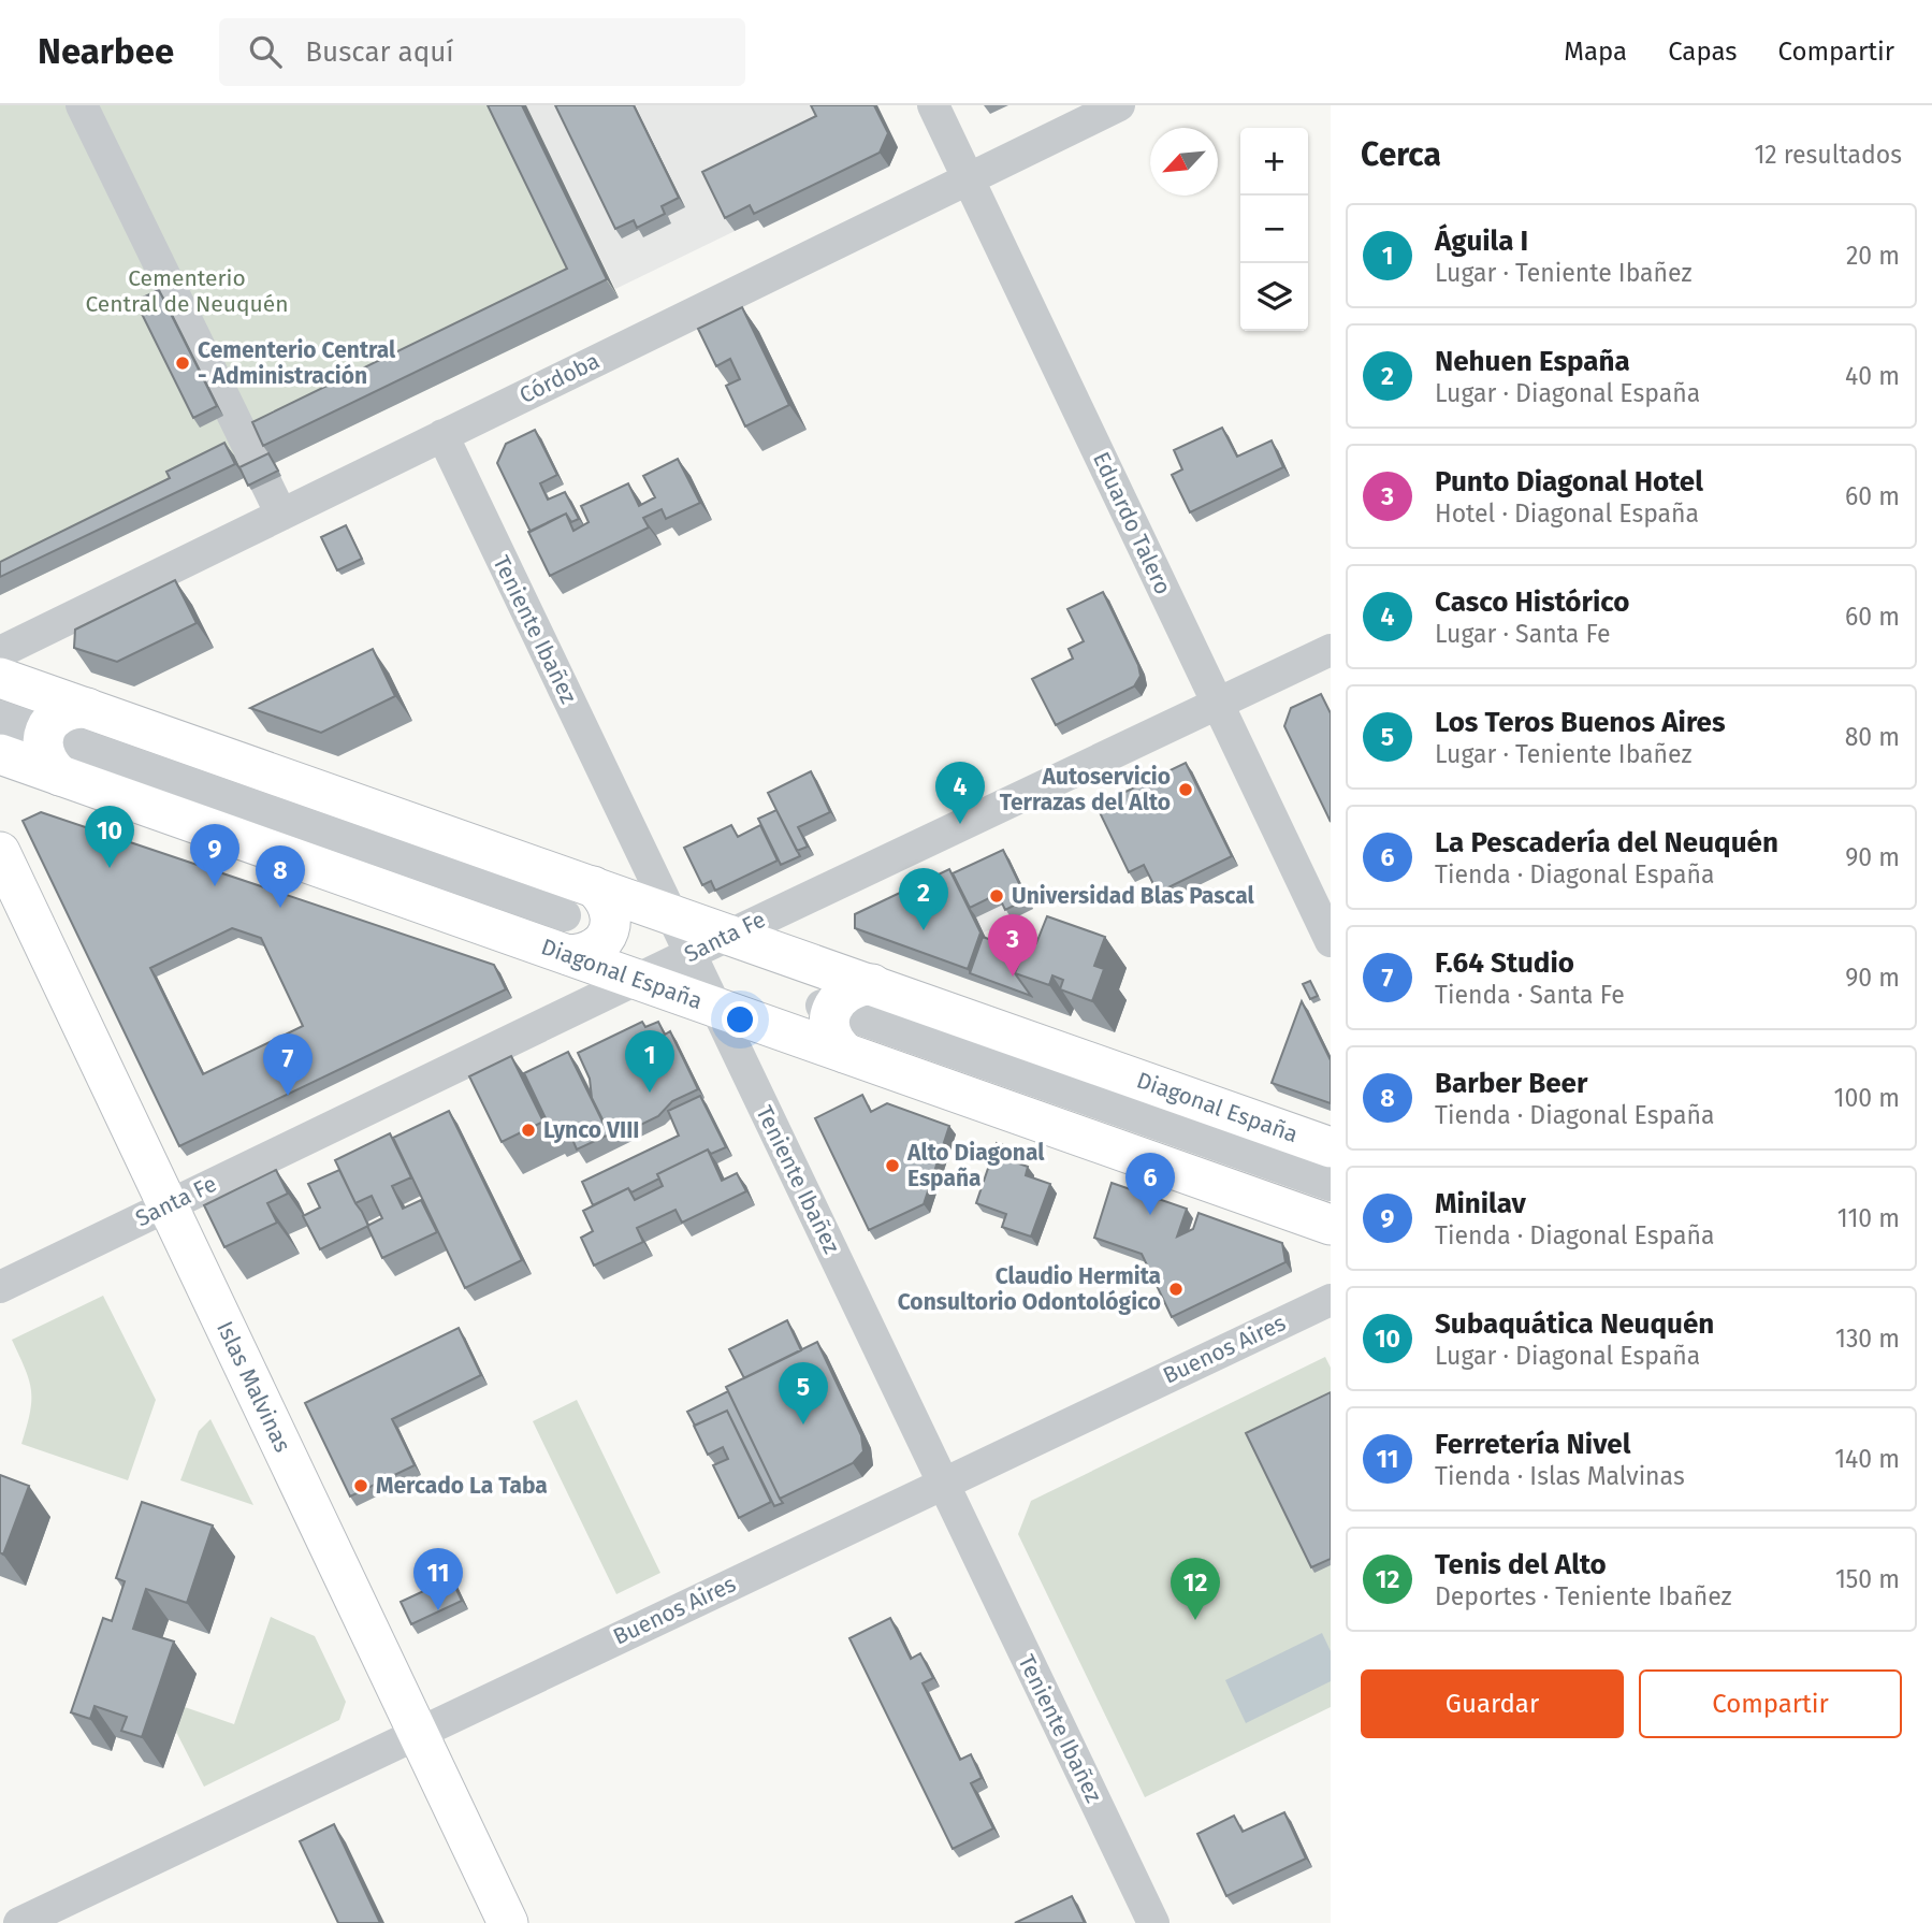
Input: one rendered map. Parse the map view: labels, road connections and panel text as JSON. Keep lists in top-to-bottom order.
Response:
{
  "streets": {
    "main road": ["Diagonal España", "Islas Malvinas"],
    "street": [
      "Córdoba",
      "Eduardo Talero",
      "Teniente Ibañez",
      "Santa Fe",
      "Buenos Aires"
    ]
  },
  "crossings": [
    ["Córdoba", "Eduardo Talero"],
    ["Córdoba", "Teniente Ibañez"],
    ["Eduardo Talero", "Santa Fe"],
    ["Teniente Ibañez", "Santa Fe"],
    ["Teniente Ibañez", "Diagonal España"],
    ["Teniente Ibañez", "Buenos Aires"],
    ["Santa Fe", "Diagonal España"],
    ["Santa Fe", "Islas Malvinas"],
    ["Buenos Aires", "Islas Malvinas"]
  ],
  "parks": ["Cementerio Central de Neuquén"],
  "places": [
    "Cementerio Central - Administración",
    "Autoservicio Terrazas del Alto",
    "Universidad Blas Pascal",
    "Lynco VIII",
    "Alto Diagonal España",
    "Claudio Hermita Consultorio Odontológico",
    "Mercado La Taba"
  ],
  "north": "bottom left",
  "page": {
    "header": "Nearbee",
    "search": "Buscar aquí",
    "nav": ["Mapa", "Capas", "Compartir"],
    "heading": ["Cerca", "12 resultados"],
    "map_buttons": ["+", "−"],
    "list": [
      {
        "mark": "1",
        "name": "Águila I",
        "note": "Lugar · Teniente Ibañez",
        "value": "20 m"
      },
      {
        "mark": "2",
        "name": "Nehuen España",
        "note": "Lugar · Diagonal España",
        "value": "40 m"
      },
      {
        "mark": "3",
        "name": "Punto Diagonal Hotel",
        "note": "Hotel · Diagonal España",
        "value": "60 m"
      },
      {
        "mark": "4",
        "name": "Casco Histórico",
        "note": "Lugar · Santa Fe",
        "value": "60 m"
      },
      {
        "mark": "5",
        "name": "Los Teros Buenos Aires",
        "note": "Lugar · Teniente Ibañez",
        "value": "80 m"
      },
      {
        "mark": "6",
        "name": "La Pescadería del Neuquén",
        "note": "Tienda · Diagonal España",
        "value": "90 m"
      },
      {
        "mark": "7",
        "name": "F.64 Studio",
        "note": "Tienda · Santa Fe",
        "value": "90 m"
      },
      {
        "mark": "8",
        "name": "Barber Beer",
        "note": "Tienda · Diagonal España",
        "value": "100 m"
      },
      {
        "mark": "9",
        "name": "Minilav",
        "note": "Tienda · Diagonal España",
        "value": "110 m"
      },
      {
        "mark": "10",
        "name": "Subaquática Neuquén",
        "note": "Lugar · Diagonal España",
        "value": "130 m"
      },
      {
        "mark": "11",
        "name": "Ferretería Nivel",
        "note": "Tienda · Islas Malvinas",
        "value": "140 m"
      },
      {
        "mark": "12",
        "name": "Tenis del Alto",
        "note": "Deportes · Teniente Ibañez",
        "value": "150 m"
      }
    ],
    "pins": [
      "4",
      "10",
      "9",
      "8",
      "2",
      "3",
      "1",
      "7",
      "6",
      "5",
      "11",
      "12"
    ],
    "buttons": ["Guardar", "Compartir"]
  }
}
